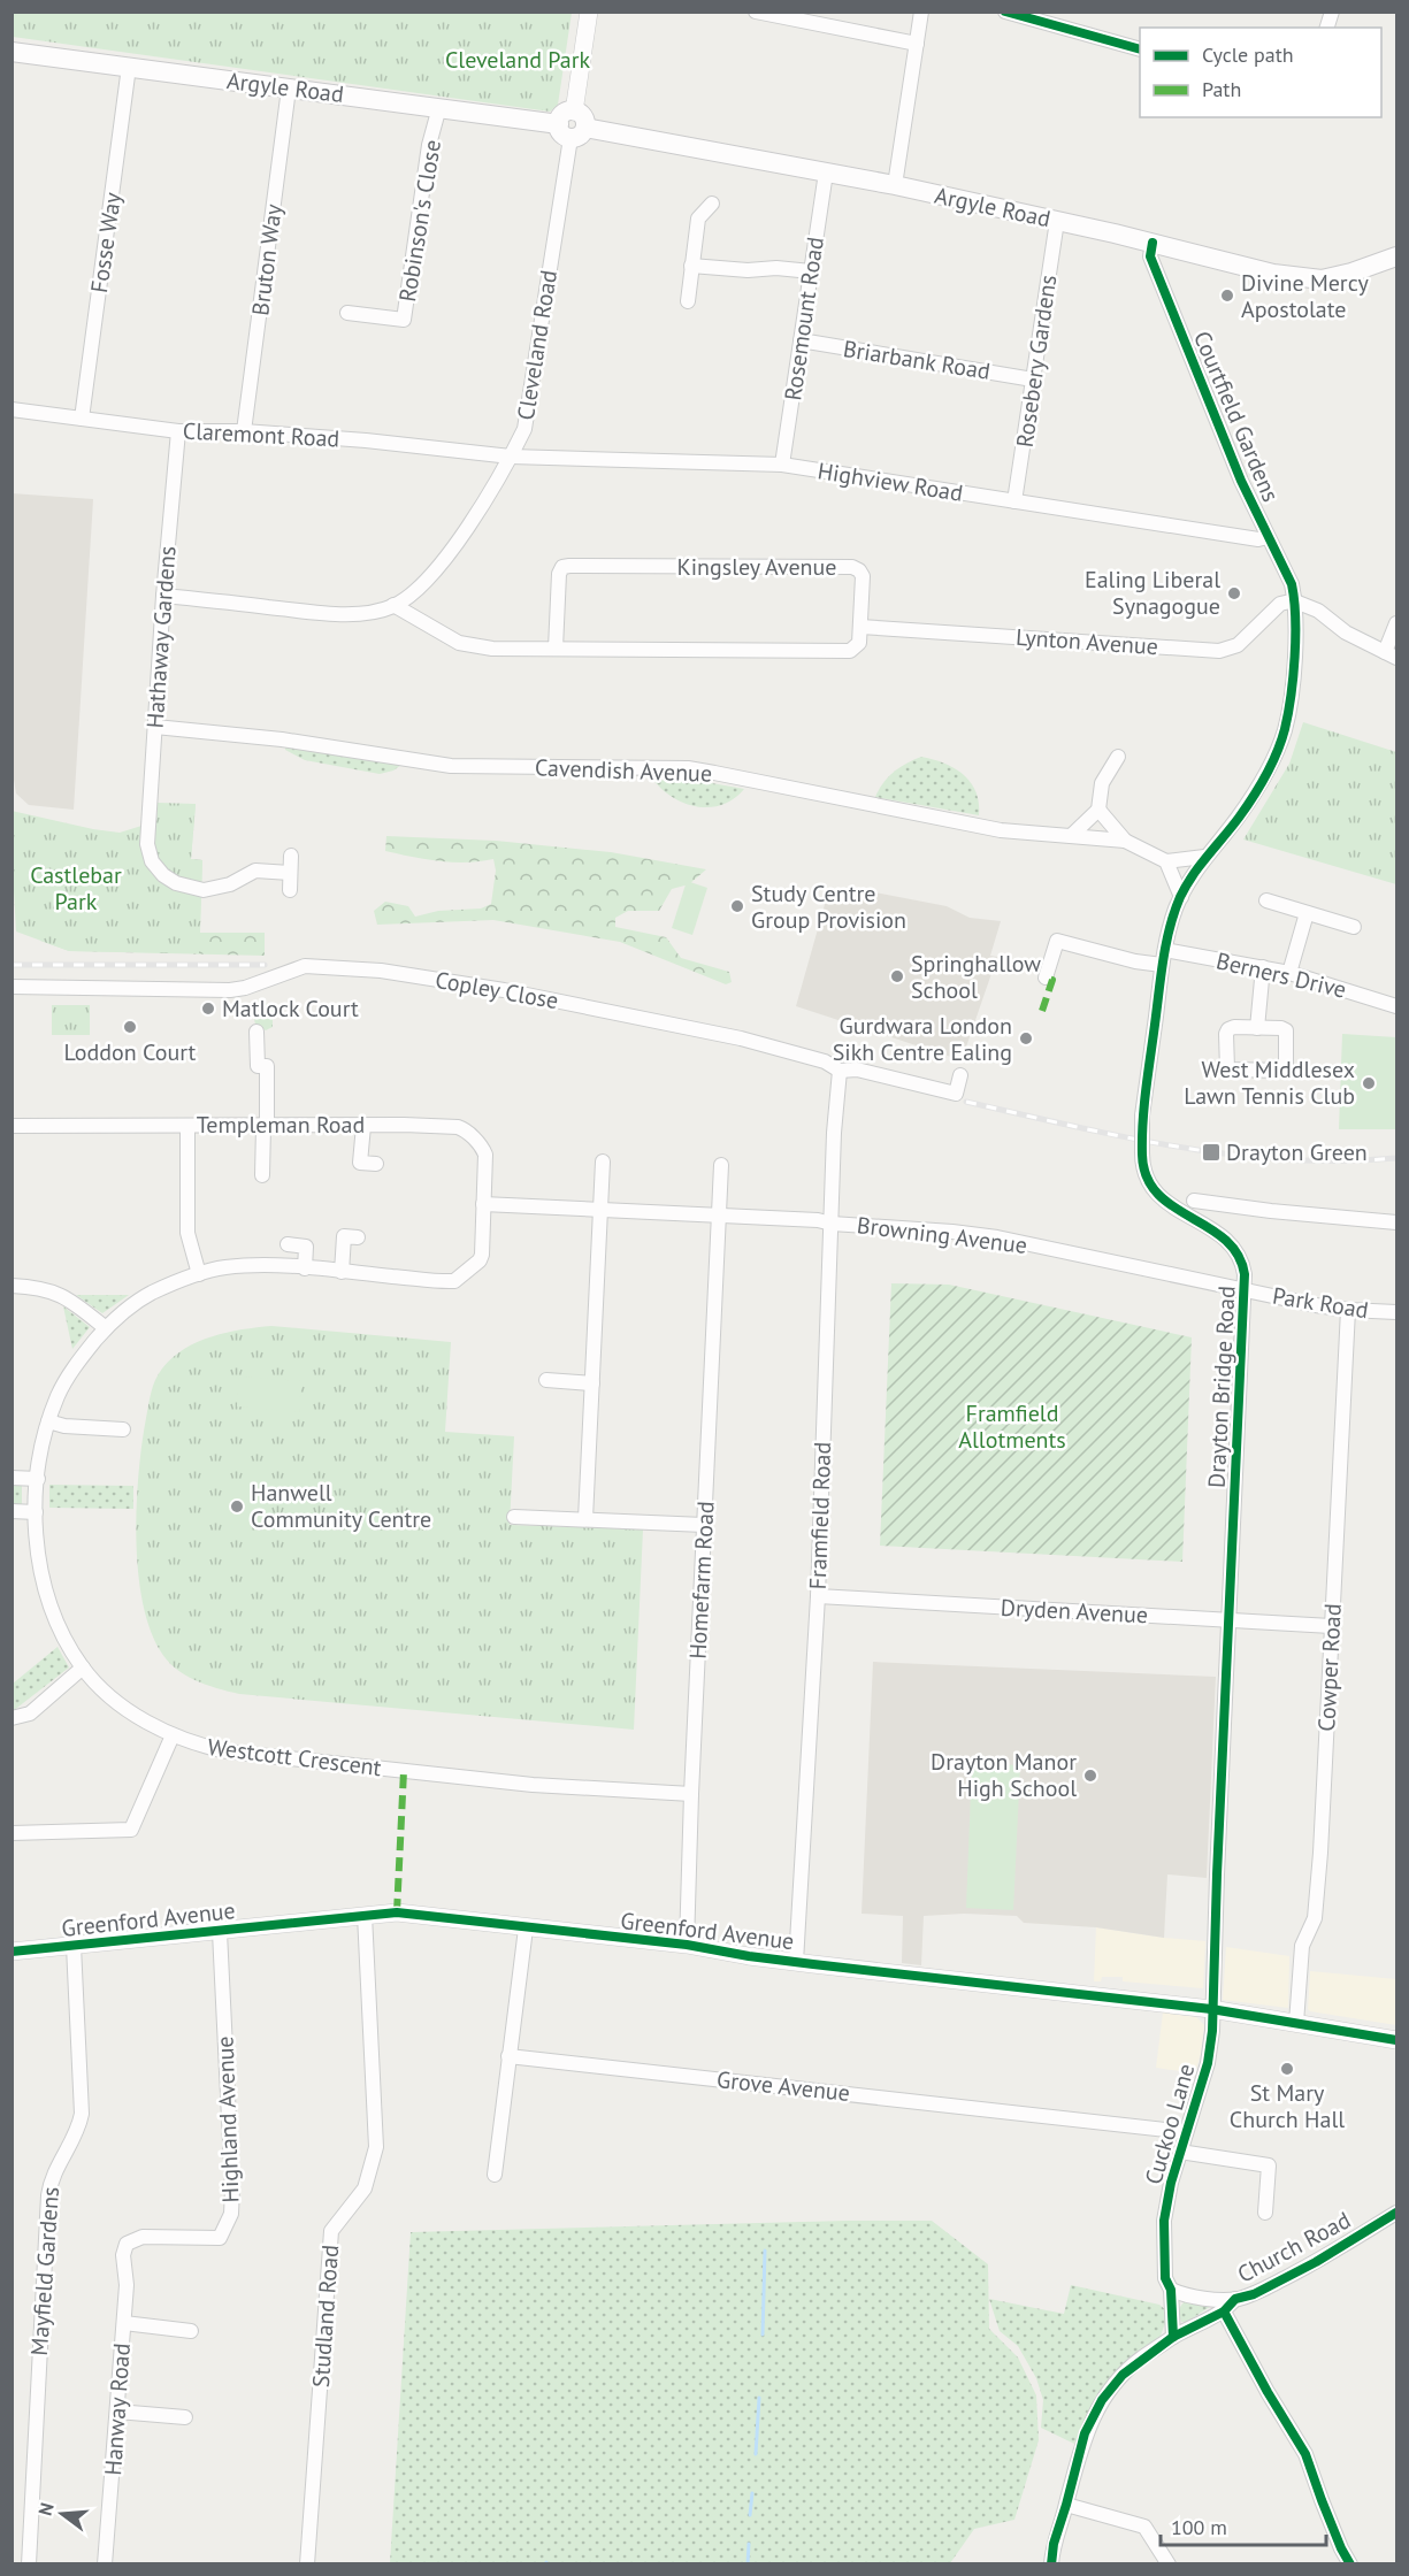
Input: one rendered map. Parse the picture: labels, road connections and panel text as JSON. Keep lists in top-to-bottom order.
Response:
{
  "streets": {
    "main road": ["Argyle Road"],
    "street": [
      "Robinson's Close",
      "Fosse Way",
      "Bruton Way",
      "Rosemount Road",
      "Cleveland Road",
      "Briarbank Road",
      "Rosebery Gardens",
      "Courtfield Gardens",
      "Claremont Road",
      "Highview Road",
      "Kingsley Avenue",
      "Hathaway Gardens",
      "Lynton Avenue",
      "Cavendish Avenue",
      "Berners Drive",
      "Copley Close",
      "Templeman Road",
      "Browning Avenue",
      "Park Road",
      "Drayton Bridge Road",
      "Framfield Road",
      "Homefarm Road",
      "Dryden Avenue",
      "Cowper Road",
      "Westcott Crescent",
      "Greenford Avenue",
      "Grove Avenue",
      "Highland Avenue",
      "Cuckoo Lane",
      "Church Road",
      "Mayfield Gardens",
      "Studland Road",
      "Hanway Road"
    ]
  },
  "crossings": [
    ["Argyle Road", "Robinson's Close"],
    ["Argyle Road", "Fosse Way"],
    ["Argyle Road", "Bruton Way"],
    ["Argyle Road", "Rosemount Road"],
    ["Argyle Road", "Cleveland Road"],
    ["Argyle Road", "Rosebery Gardens"],
    ["Argyle Road", "Courtfield Gardens"],
    ["Fosse Way", "Claremont Road"],
    ["Bruton Way", "Claremont Road"],
    ["Rosemount Road", "Briarbank Road"],
    ["Rosemount Road", "Highview Road"],
    ["Cleveland Road", "Claremont Road"],
    ["Cleveland Road", "Highview Road"],
    ["Cleveland Road", "Hathaway Gardens"],
    ["Briarbank Road", "Rosebery Gardens"],
    ["Rosebery Gardens", "Highview Road"],
    ["Courtfield Gardens", "Highview Road"],
    ["Courtfield Gardens", "Lynton Avenue"],
    ["Courtfield Gardens", "Drayton Bridge Road"],
    ["Claremont Road", "Highview Road"],
    ["Claremont Road", "Hathaway Gardens"],
    ["Kingsley Avenue", "Lynton Avenue"],
    ["Hathaway Gardens", "Cavendish Avenue"],
    ["Lynton Avenue", "Drayton Bridge Road"],
    ["Berners Drive", "Drayton Bridge Road"],
    ["Copley Close", "Framfield Road"],
    ["Templeman Road", "Browning Avenue"],
    ["Templeman Road", "Westcott Crescent"],
    ["Browning Avenue", "Park Road"],
    ["Browning Avenue", "Drayton Bridge Road"],
    ["Browning Avenue", "Framfield Road"],
    ["Browning Avenue", "Homefarm Road"],
    ["Browning Avenue", "Westcott Crescent"],
    ["Park Road", "Drayton Bridge Road"],
    ["Park Road", "Cowper Road"],
    ["Drayton Bridge Road", "Dryden Avenue"],
    ["Drayton Bridge Road", "Greenford Avenue"],
    ["Drayton Bridge Road", "Cuckoo Lane"],
    ["Framfield Road", "Dryden Avenue"],
    ["Framfield Road", "Greenford Avenue"],
    ["Homefarm Road", "Westcott Crescent"],
    ["Homefarm Road", "Greenford Avenue"],
    ["Dryden Avenue", "Cowper Road"],
    ["Cowper Road", "Greenford Avenue"],
    ["Greenford Avenue", "Highland Avenue"],
    ["Greenford Avenue", "Cuckoo Lane"],
    ["Greenford Avenue", "Mayfield Gardens"],
    ["Greenford Avenue", "Studland Road"],
    ["Grove Avenue", "Cuckoo Lane"],
    ["Highland Avenue", "Hanway Road"],
    ["Cuckoo Lane", "Church Road"]
  ],
  "parks": ["Cleveland Park", "Castlebar Park", "Framfield Allotments"],
  "places": {
    "other": [
      "Divine Mercy Apostolate",
      "Ealing Liberal Synagogue",
      "Study Centre Group Provision",
      "Springhallow School",
      "Matlock Court",
      "Loddon Court",
      "Gurdwara London Sikh Centre Ealing",
      "West Middlesex Lawn Tennis Club",
      "Hanwell Community Centre",
      "Drayton Manor High School",
      "St Mary Church Hall"
    ],
    "transit": ["Drayton Green"]
  },
  "legend": ["Cycle path", "Path"],
  "scale_bar": "100 m",
  "north": "left"
}
